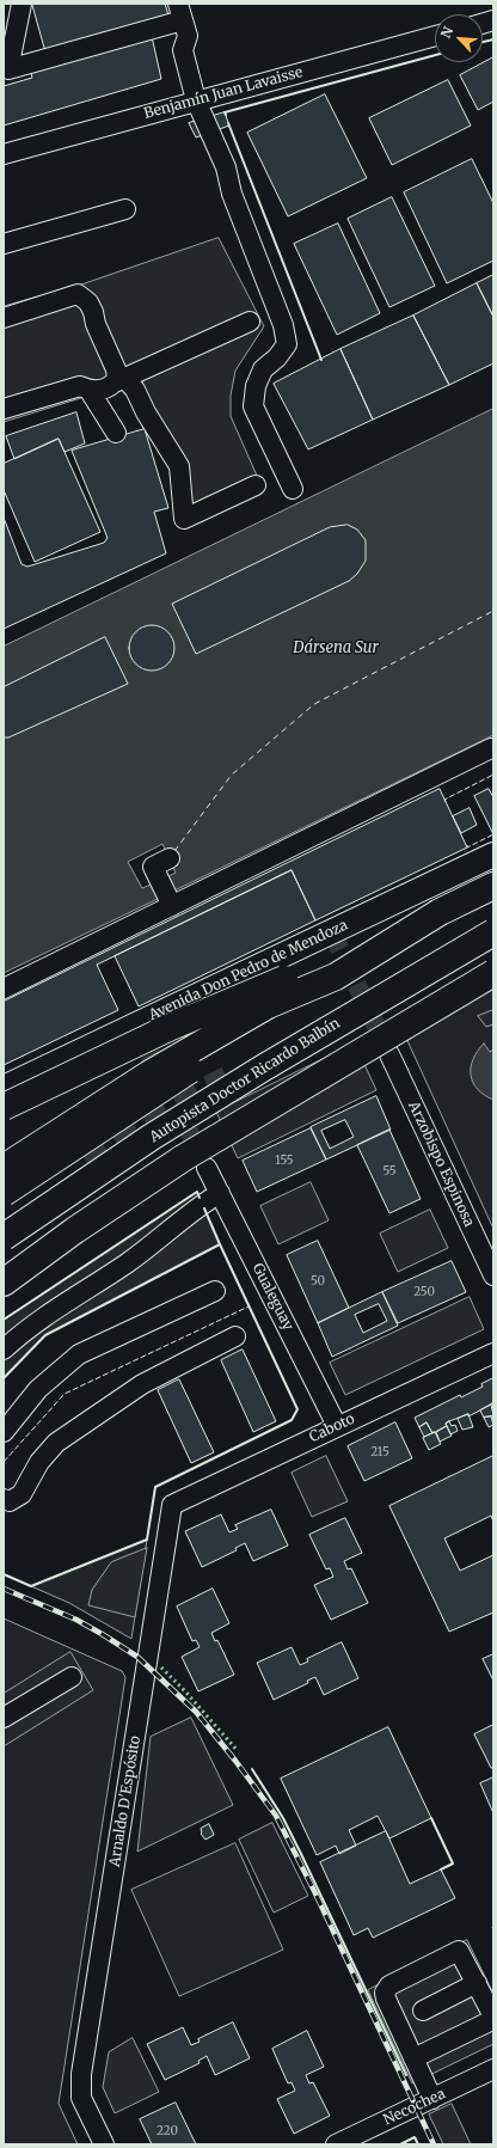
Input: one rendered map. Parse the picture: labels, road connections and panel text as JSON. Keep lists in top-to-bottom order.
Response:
{
  "streets": {
    "highway": ["Autopista Doctor Ricardo Balbín"],
    "main road": ["Avenida Don Pedro de Mendoza"],
    "street": [
      "Benjamín Juan Lavaisse",
      "Arzobispo Espinosa",
      "Gualeguay",
      "Caboto",
      "Arnaldo D'Espósito",
      "Necochea"
    ]
  },
  "crossings": [
    ["Gualeguay", "Caboto"],
    ["Caboto", "Arnaldo D'Espósito"]
  ],
  "water": ["Dársena Sur"],
  "house_numbers": [
    "155",
    "55",
    "50",
    "250",
    "215",
    "220"
  ],
  "north": "top left"
}
